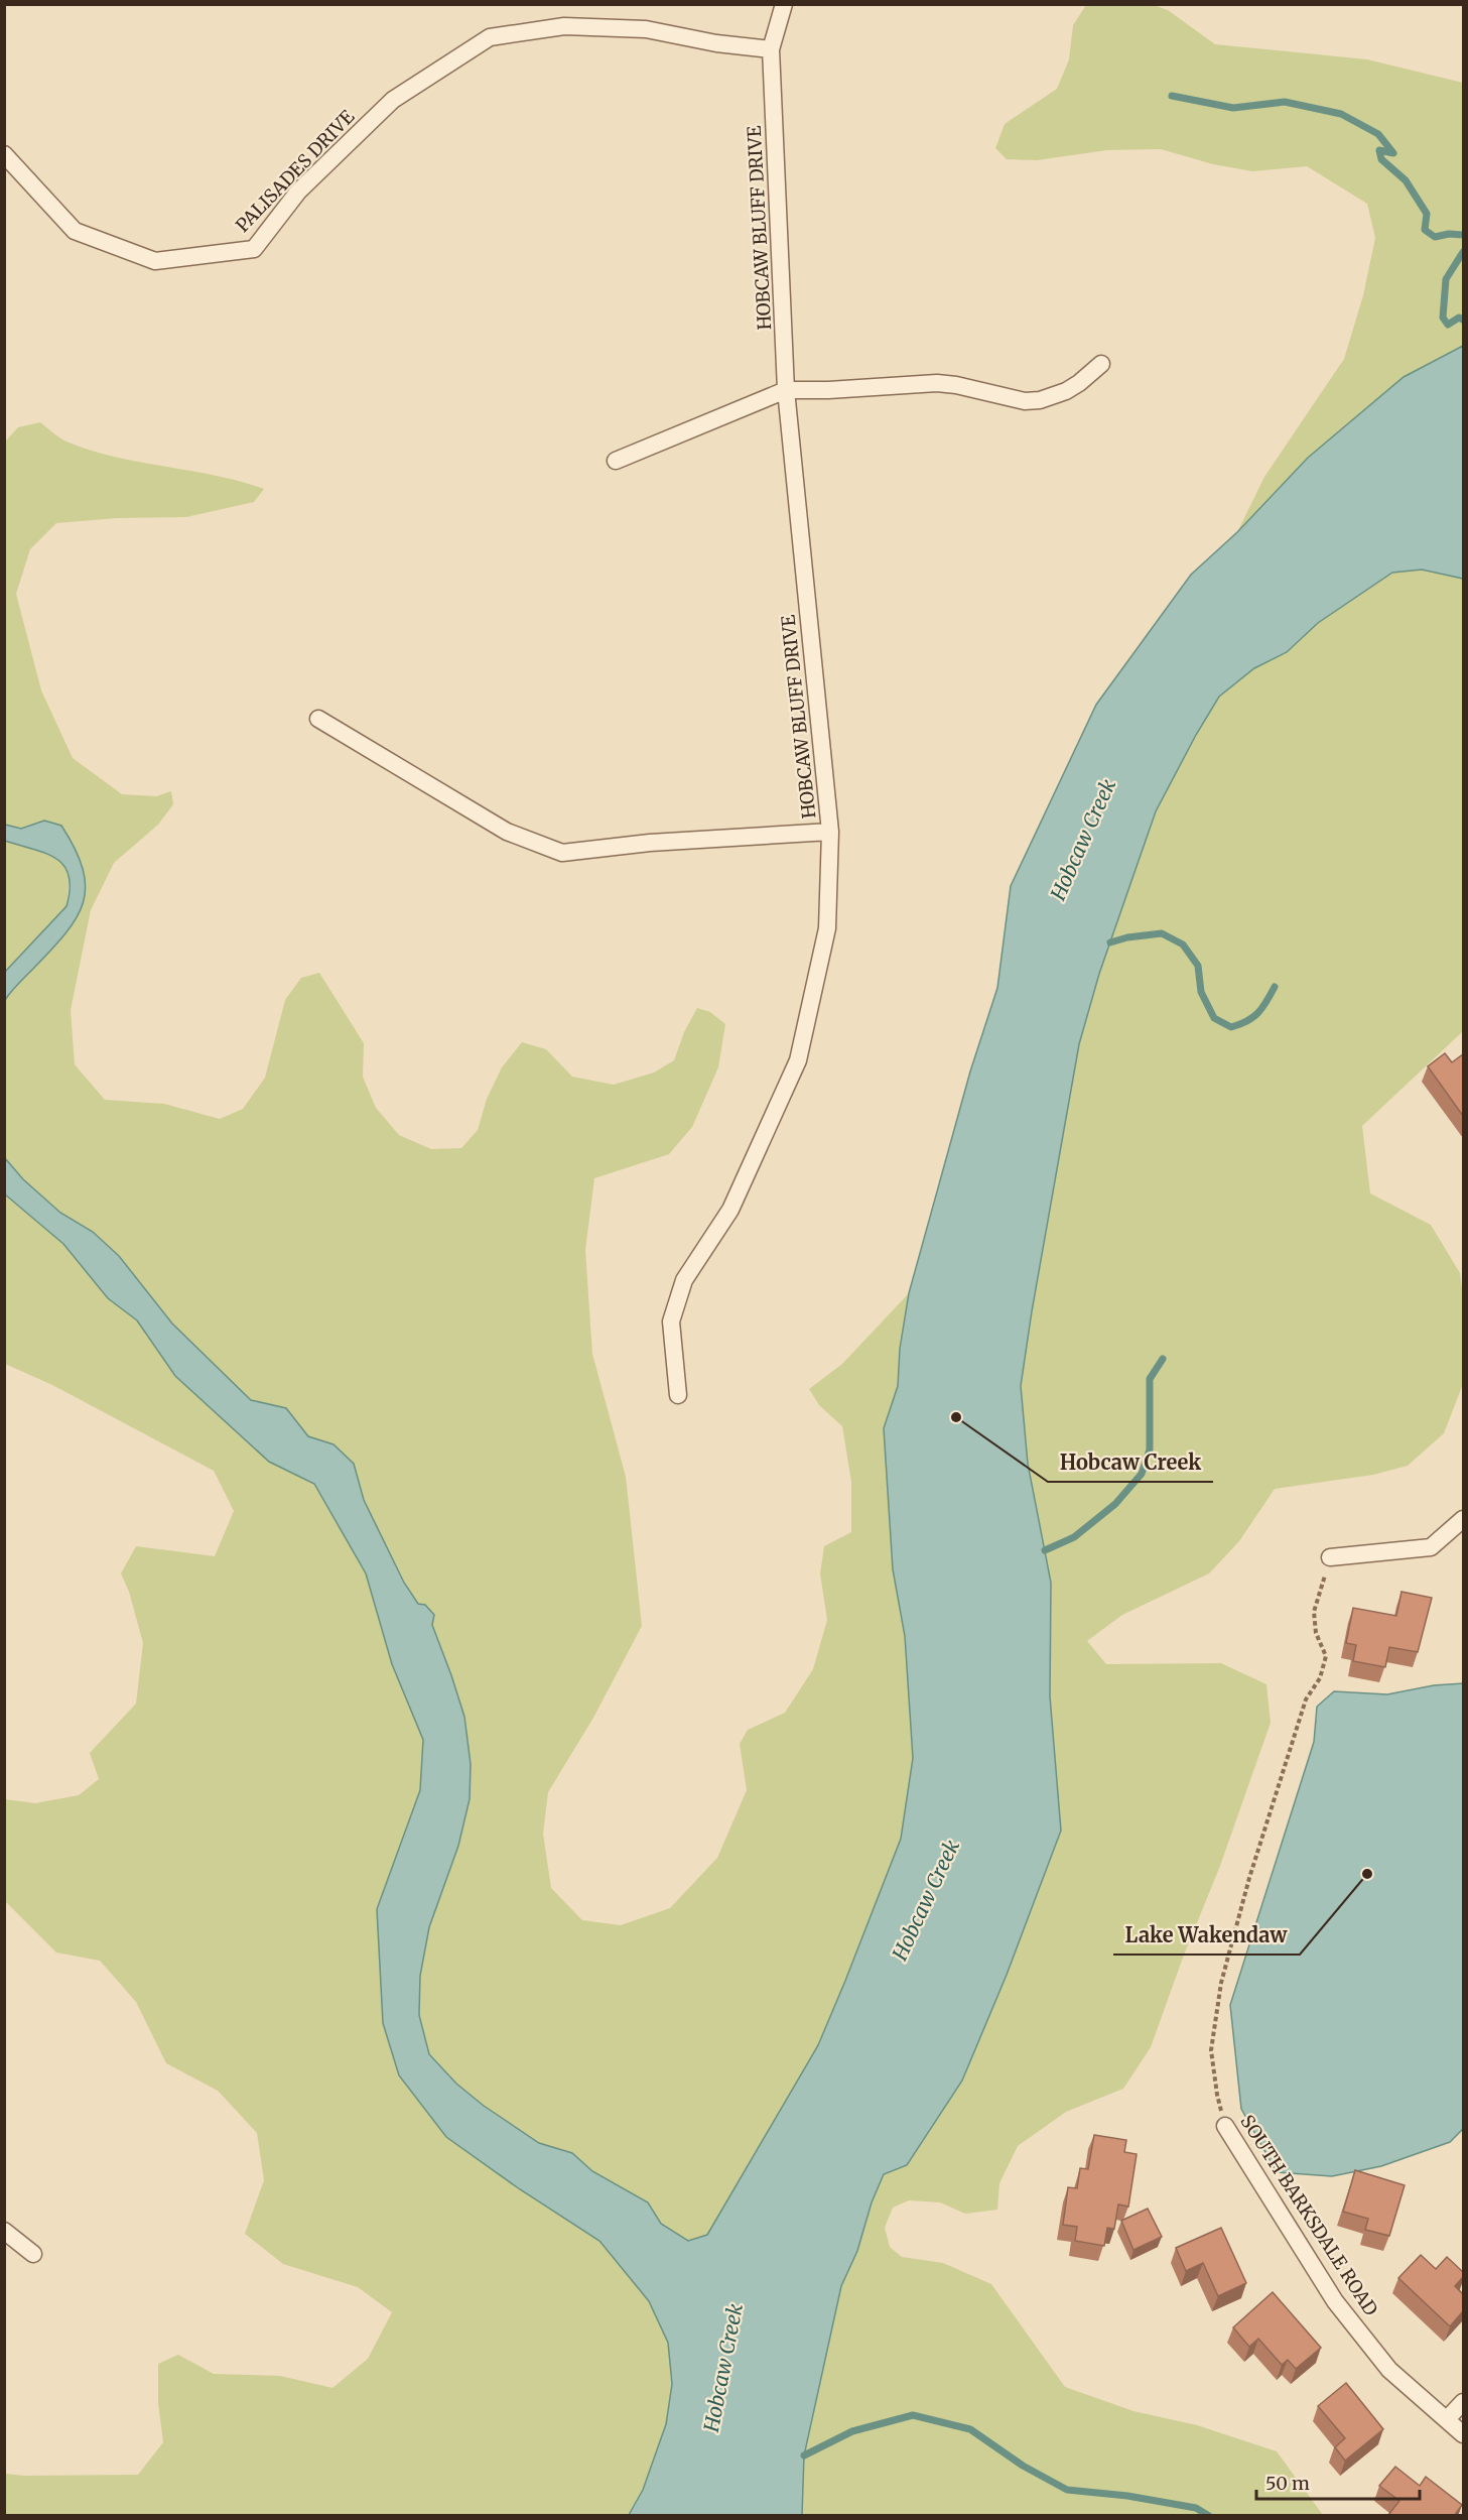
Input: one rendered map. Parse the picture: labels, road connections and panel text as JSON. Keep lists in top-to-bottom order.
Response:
{
  "streets": {
    "street": ["PALISADES DRIVE", "HOBCAW BLUFF DRIVE", "SOUTH BARKSDALE ROAD"]
  },
  "crossings": [
    ["PALISADES DRIVE", "HOBCAW BLUFF DRIVE"]
  ],
  "water": ["Hobcaw Creek"],
  "places": ["Hobcaw Creek", "Lake Wakendaw"],
  "scale_bar": "50 m"
}
